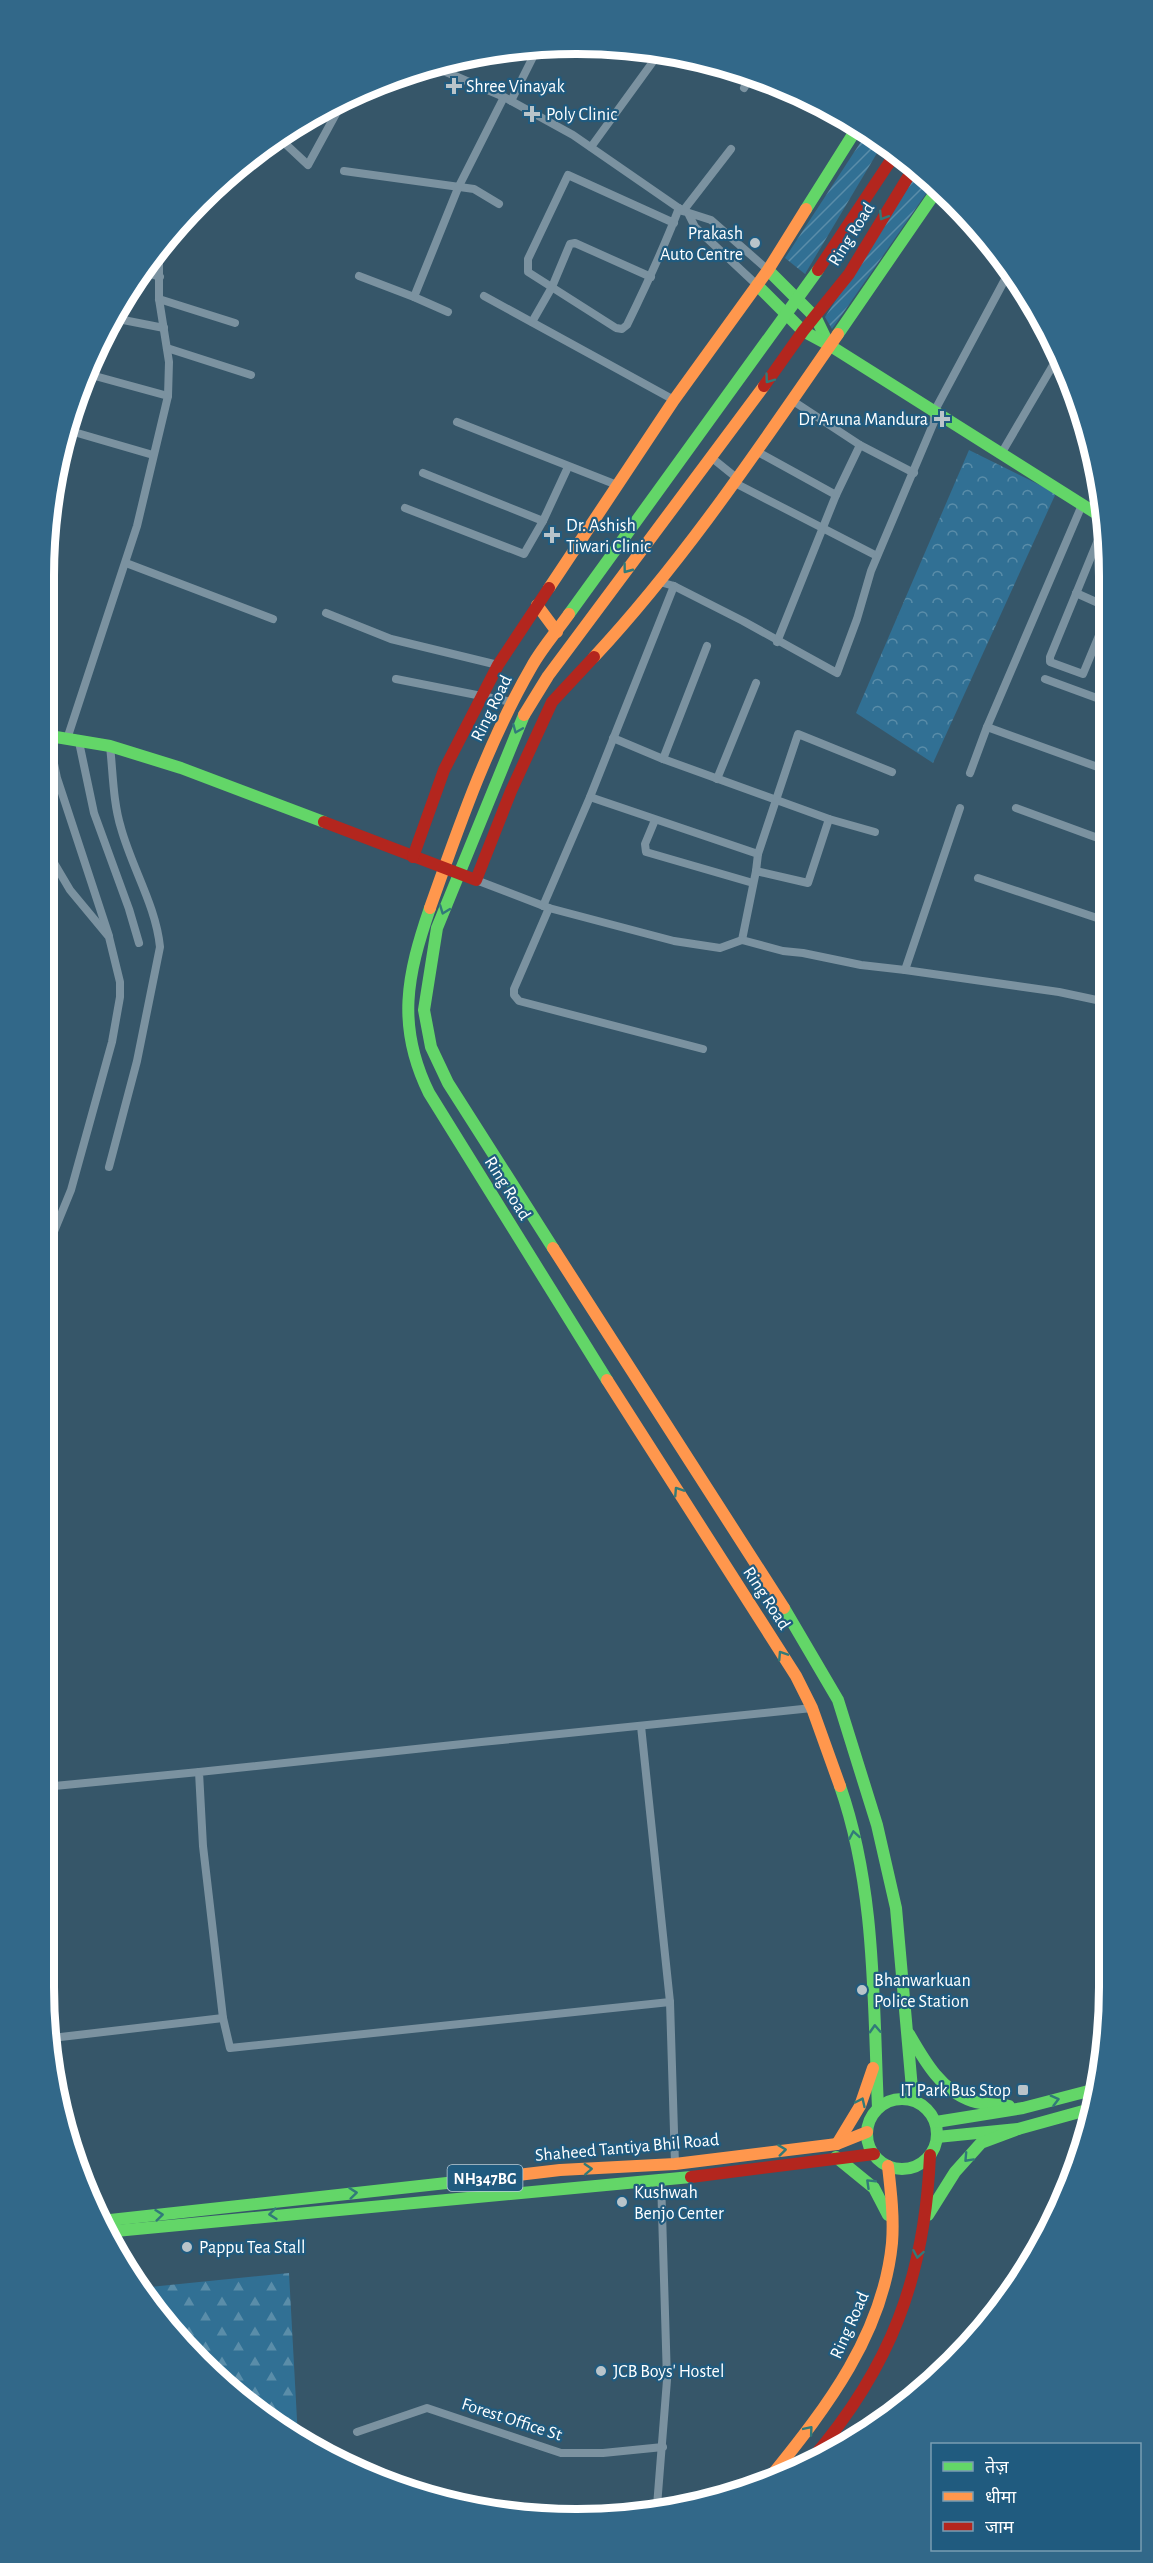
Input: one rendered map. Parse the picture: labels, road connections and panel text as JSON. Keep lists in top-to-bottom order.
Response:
{
  "streets": {
    "main road": ["Ring Road", "Shaheed Tantiya Bhil Road", "NH347BG"],
    "street": ["Forest Office St"]
  },
  "crossings": [
    ["Ring Road", "Shaheed Tantiya Bhil Road"]
  ],
  "places": {
    "health": [
      "Shree Vinayak",
      "Poly Clinic",
      "Dr Aruna Mandura",
      "Dr. Ashish Tiwari Clinic"
    ],
    "other": [
      "Prakash Auto Centre",
      "Bhanwarkuan Police Station",
      "Kushwah Benjo Center",
      "Pappu Tea Stall",
      "JCB Boys' Hostel"
    ],
    "transit": ["IT Park Bus Stop"]
  },
  "legend": ["तेज़", "धीमा", "जाम"]
}
